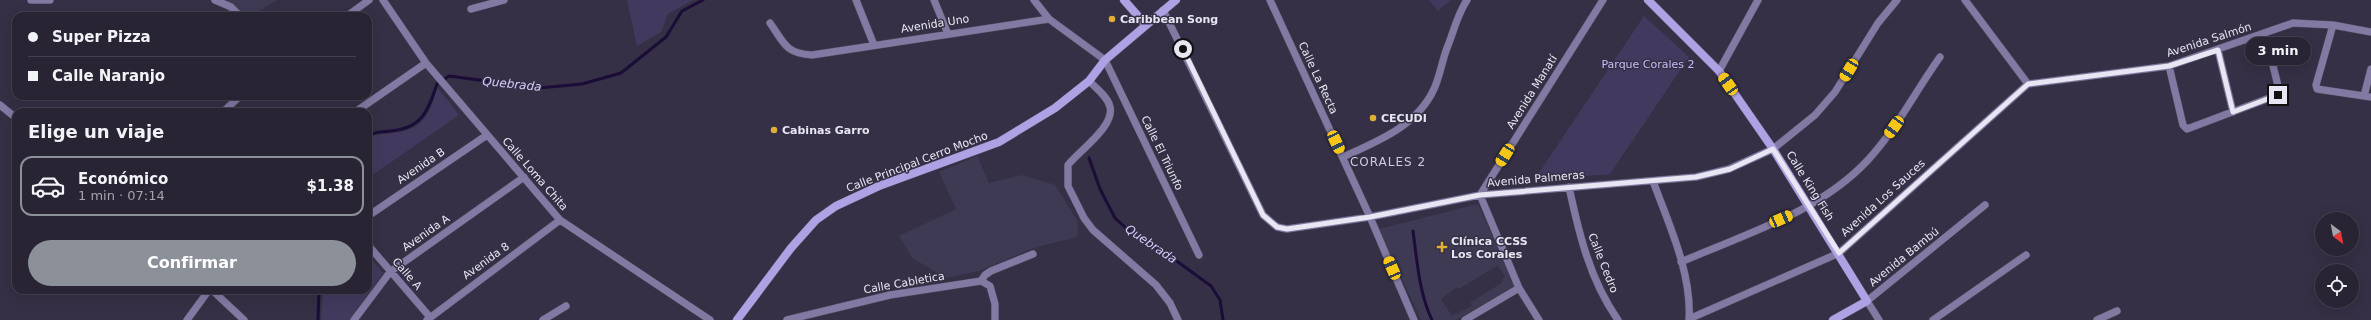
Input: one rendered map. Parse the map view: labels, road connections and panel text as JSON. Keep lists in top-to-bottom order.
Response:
{
  "streets": {
    "street": [
      "Avenida Uno",
      "Avenida Salmón",
      "Calle La Recta",
      "Avenida Manatí",
      "Calle El Triunfo",
      "Calle Principal Cerro Mocho",
      "Avenida B",
      "Calle Loma Chita",
      "Avenida Palmeras",
      "Calle King Fish",
      "Avenida Los Sauces",
      "Avenida A",
      "Avenida Bambú",
      "Avenida 8",
      "Calle Cedro",
      "Calle A",
      "Calle Cabletica"
    ]
  },
  "crossings": [
    ["Avenida Salmón", "Avenida Los Sauces"],
    ["Calle La Recta", "Avenida Palmeras"],
    ["Avenida Manatí", "Avenida Palmeras"],
    ["Calle El Triunfo", "Calle Principal Cerro Mocho"],
    ["Calle Principal Cerro Mocho", "Avenida Palmeras"],
    ["Avenida B", "Calle Loma Chita"],
    ["Calle Loma Chita", "Avenida A"],
    ["Calle Loma Chita", "Avenida 8"],
    ["Avenida Palmeras", "Calle King Fish"],
    ["Avenida Palmeras", "Calle Cedro"],
    ["Calle King Fish", "Avenida Los Sauces"],
    ["Calle King Fish", "Avenida Bambú"],
    ["Avenida A", "Calle A"],
    ["Avenida 8", "Calle A"]
  ],
  "districts": ["CORALES 2"],
  "water": ["Quebrada"],
  "parks": ["Parque Corales 2"],
  "places": {
    "other": ["Caribbean Song", "CECUDI", "Cabinas Garro"],
    "health": ["Clínica CCSS Los Corales"]
  },
  "north": "bottom right",
  "page": {
    "banner": ["Super Pizza", "Calle Naranjo"],
    "bubble": "3 min",
    "heading": "Elige un viaje",
    "list": [
      {
        "name": "Económico",
        "note": "1 min · 07:14",
        "value": "$1.38"
      }
    ],
    "buttons": "Confirmar"
  }
}
